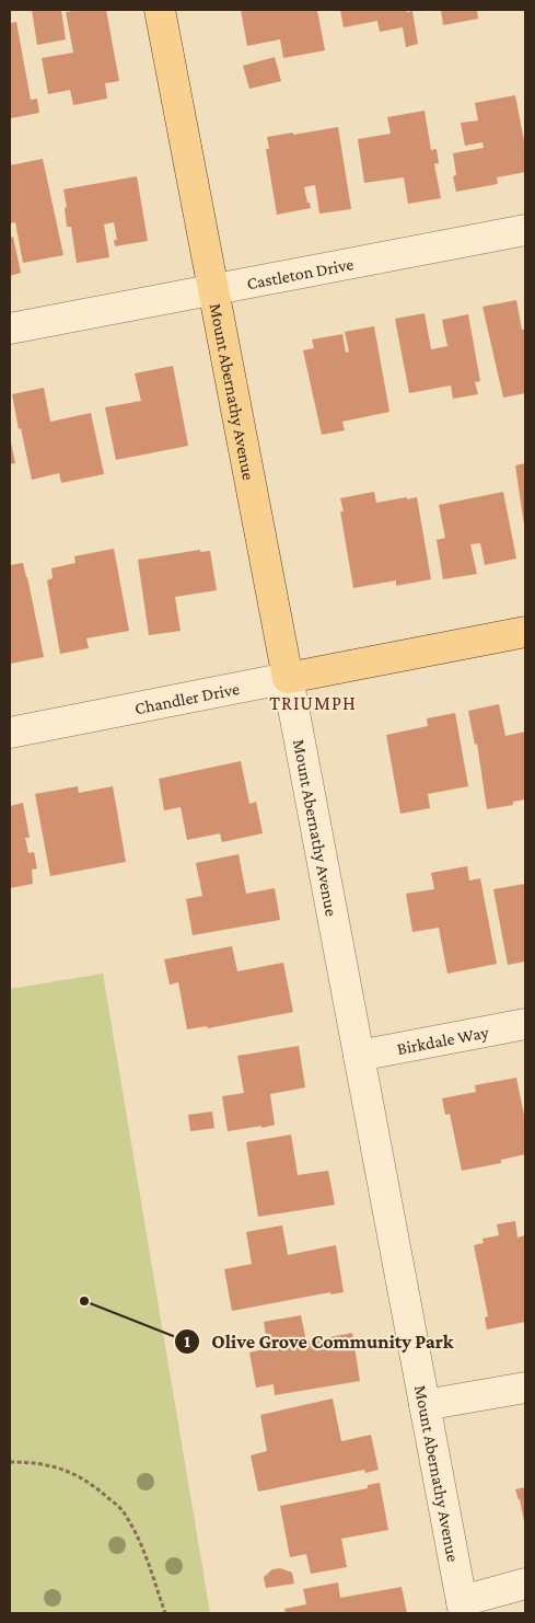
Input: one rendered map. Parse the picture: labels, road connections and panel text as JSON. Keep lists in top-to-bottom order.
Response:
{
  "streets": {
    "main road": ["Mount Abernathy Avenue", "Chandler Drive"],
    "street": ["Castleton Drive", "Birkdale Way"]
  },
  "crossings": [
    ["Castleton Drive", "Mount Abernathy Avenue"],
    ["Mount Abernathy Avenue", "Chandler Drive"],
    ["Mount Abernathy Avenue", "Birkdale Way"]
  ],
  "districts": ["TRIUMPH"],
  "places": ["Olive Grove Community Park"]
}
